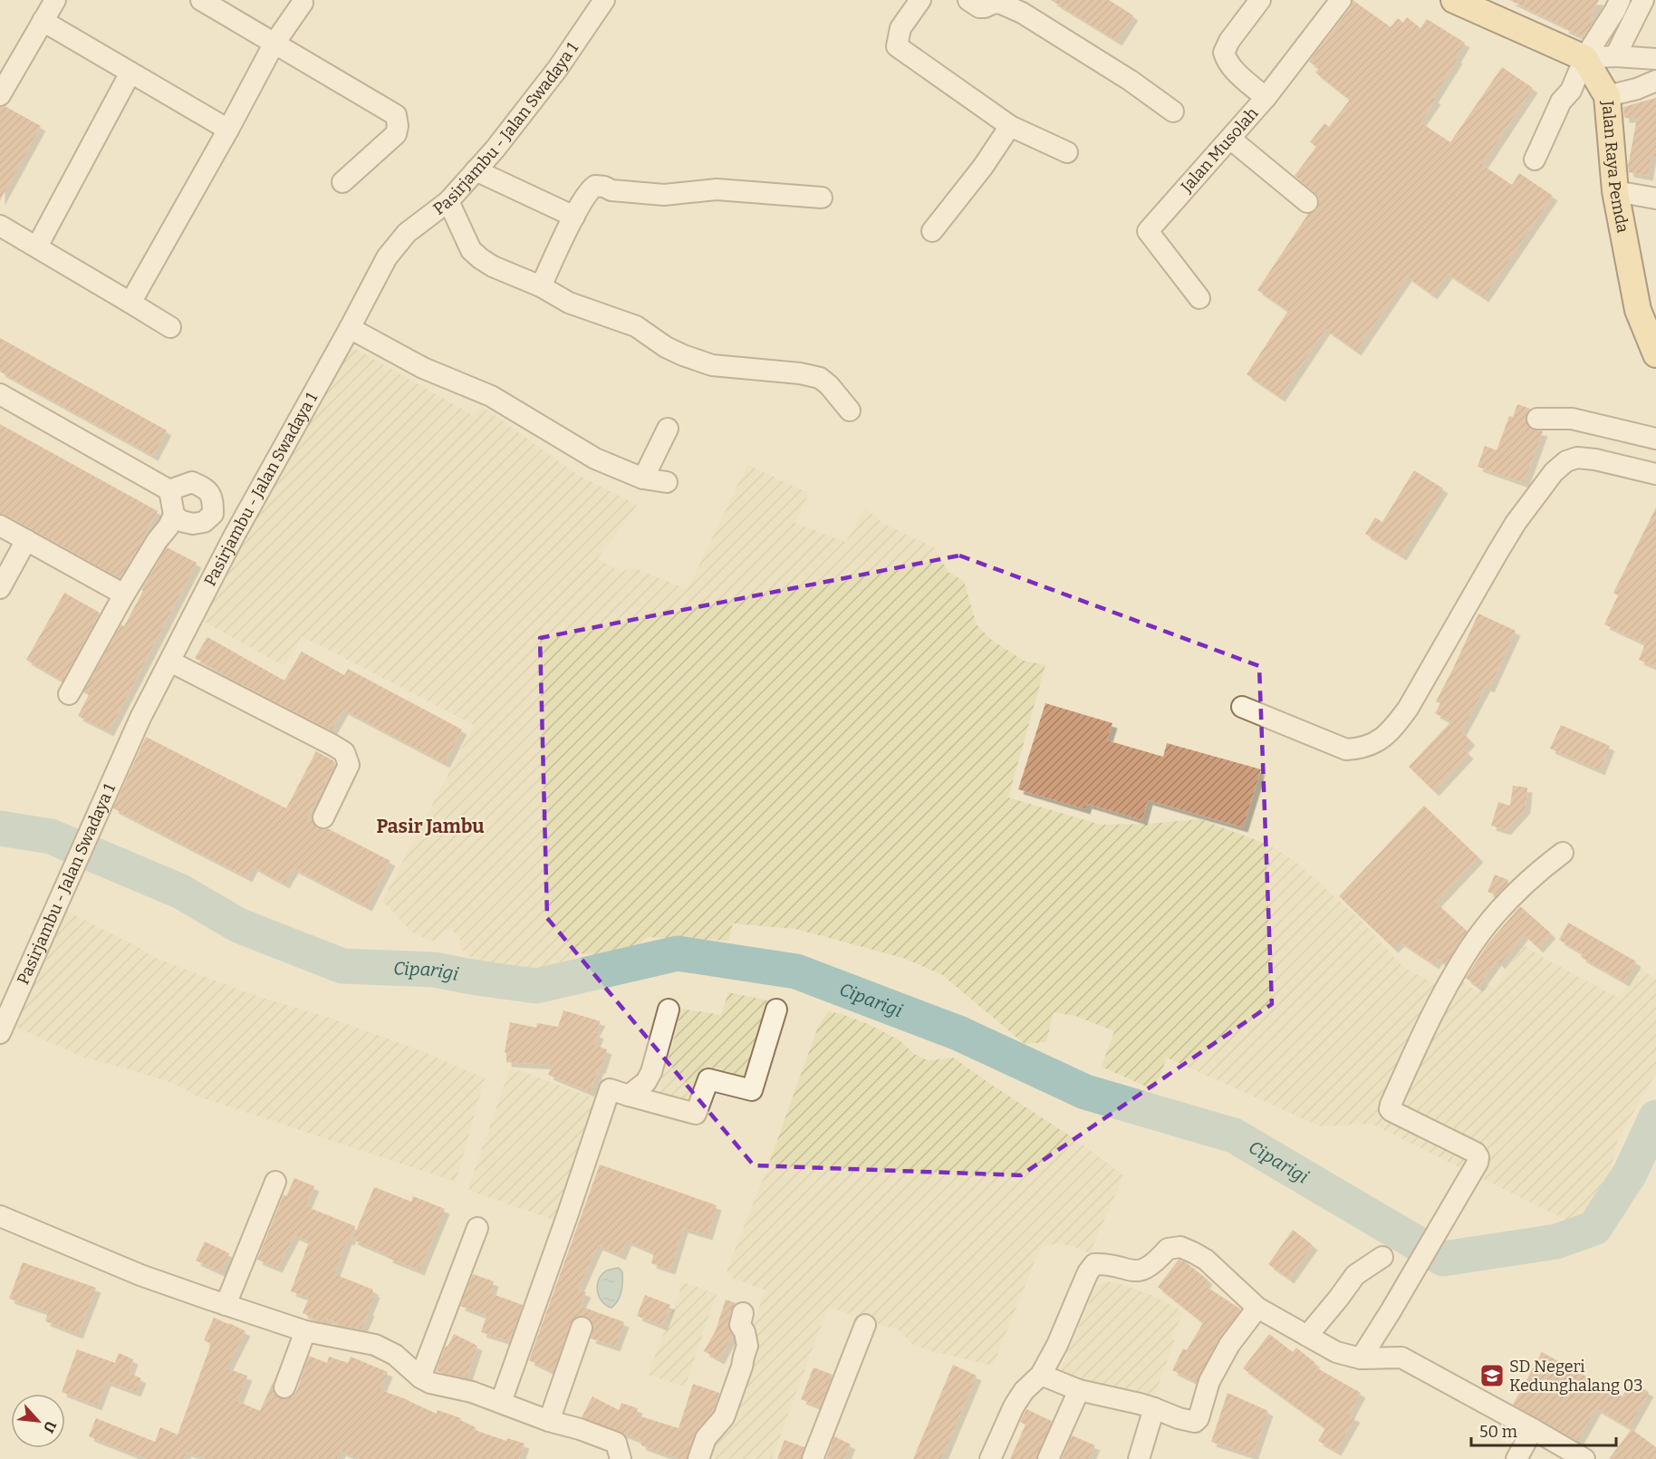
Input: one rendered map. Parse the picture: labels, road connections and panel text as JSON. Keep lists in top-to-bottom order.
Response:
{
  "streets": {
    "main road": ["Jalan Raya Pemda"],
    "street": ["Pasirjambu - Jalan Swadaya 1", "Jalan Musolah"]
  },
  "districts": ["Pasir Jambu"],
  "water": ["Ciparigi"],
  "places": {
    "school or university": ["SD Negeri Kedunghalang 03"]
  },
  "scale_bar": "50 m",
  "north": "bottom right"
}
